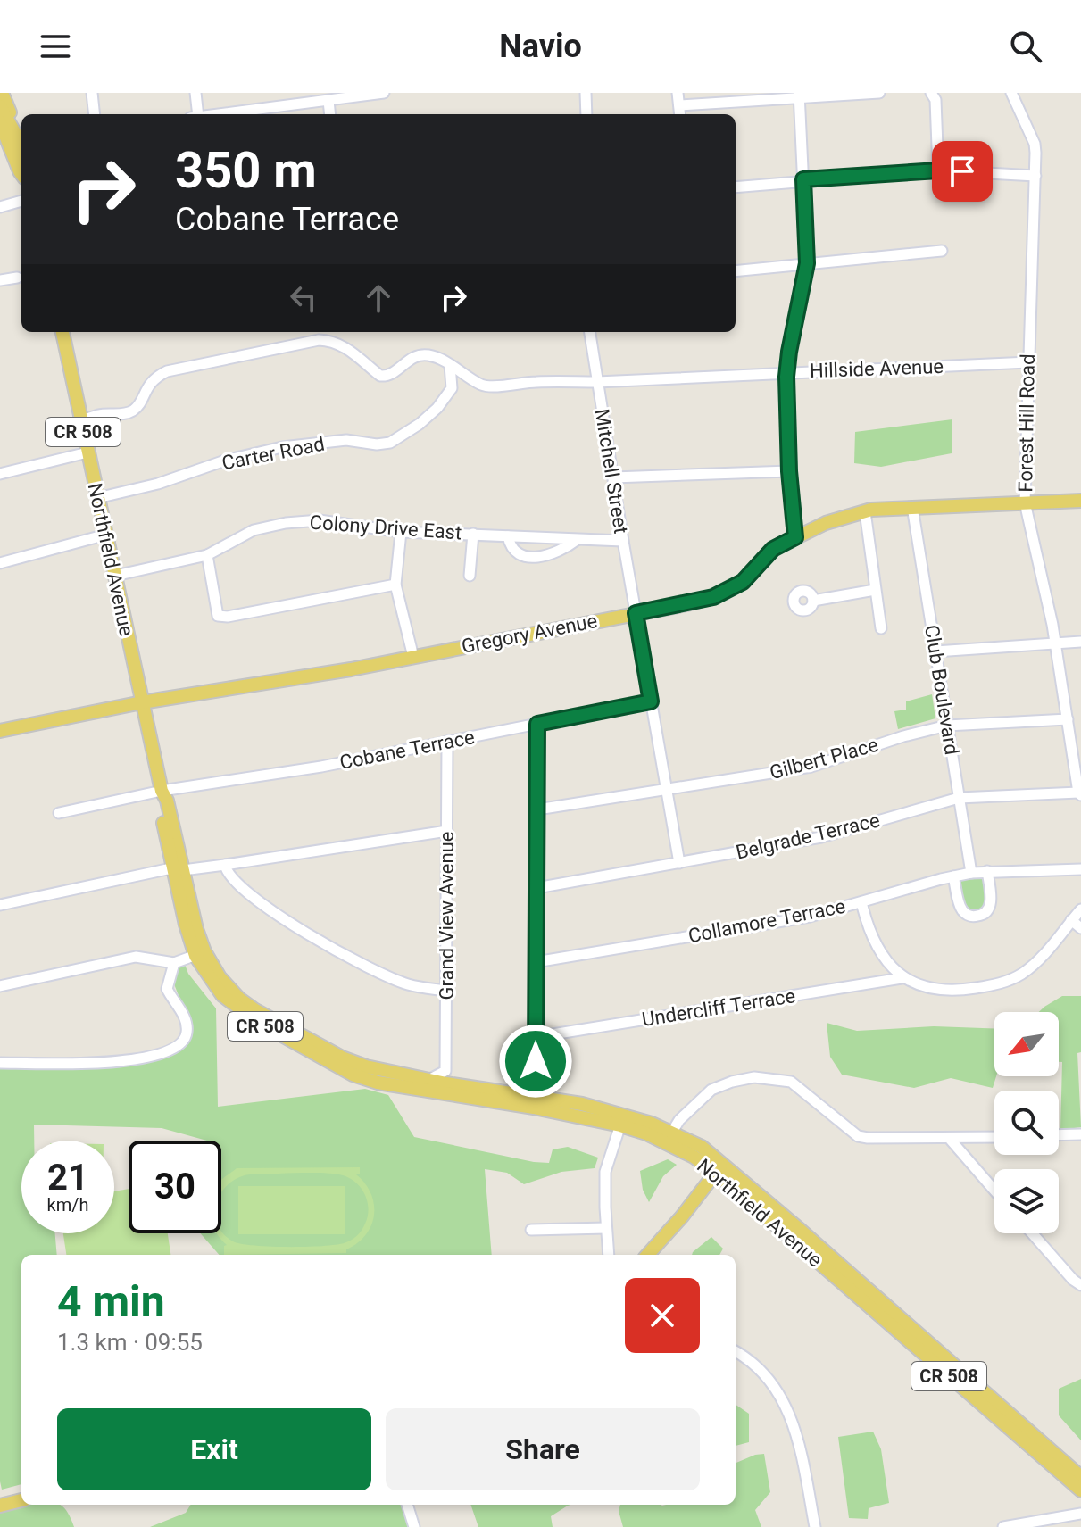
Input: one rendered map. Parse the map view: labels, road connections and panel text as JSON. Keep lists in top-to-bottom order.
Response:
{
  "streets": {
    "main road": ["CR 508", "Northfield Avenue", "Gregory Avenue"],
    "street": [
      "Hillside Avenue",
      "Forest Hill Road",
      "Carter Road",
      "Mitchell Street",
      "Colony Drive East",
      "Club Boulevard",
      "Cobane Terrace",
      "Gilbert Place",
      "Belgrade Terrace",
      "Grand View Avenue",
      "Collamore Terrace",
      "Undercliff Terrace"
    ]
  },
  "crossings": [
    ["Hillside Avenue", "Forest Hill Road"],
    ["Hillside Avenue", "Carter Road"],
    ["Hillside Avenue", "Mitchell Street"],
    ["Hillside Avenue", "Northfield Avenue"],
    ["Forest Hill Road", "Gregory Avenue"],
    ["Forest Hill Road", "Gilbert Place"],
    ["Forest Hill Road", "Belgrade Terrace"],
    ["Carter Road", "Northfield Avenue"],
    ["Mitchell Street", "Colony Drive East"],
    ["Mitchell Street", "Gregory Avenue"],
    ["Mitchell Street", "Cobane Terrace"],
    ["Mitchell Street", "Gilbert Place"],
    ["Mitchell Street", "Belgrade Terrace"],
    ["Colony Drive East", "Northfield Avenue"],
    ["Northfield Avenue", "Gregory Avenue"],
    ["Northfield Avenue", "Cobane Terrace"],
    ["Northfield Avenue", "Grand View Avenue"],
    ["Gregory Avenue", "Club Boulevard"],
    ["Club Boulevard", "Gilbert Place"],
    ["Club Boulevard", "Belgrade Terrace"],
    ["Club Boulevard", "Collamore Terrace"],
    ["Cobane Terrace", "Grand View Avenue"]
  ],
  "north": "bottom left",
  "page": {
    "header": "Navio",
    "turn": ["350 m", "Cobane Terrace"],
    "speed": "21 km/h",
    "limit": "30",
    "heading": ["4 min", "1.3 km · 09:55"],
    "buttons": ["Exit", "Share"]
  }
}
